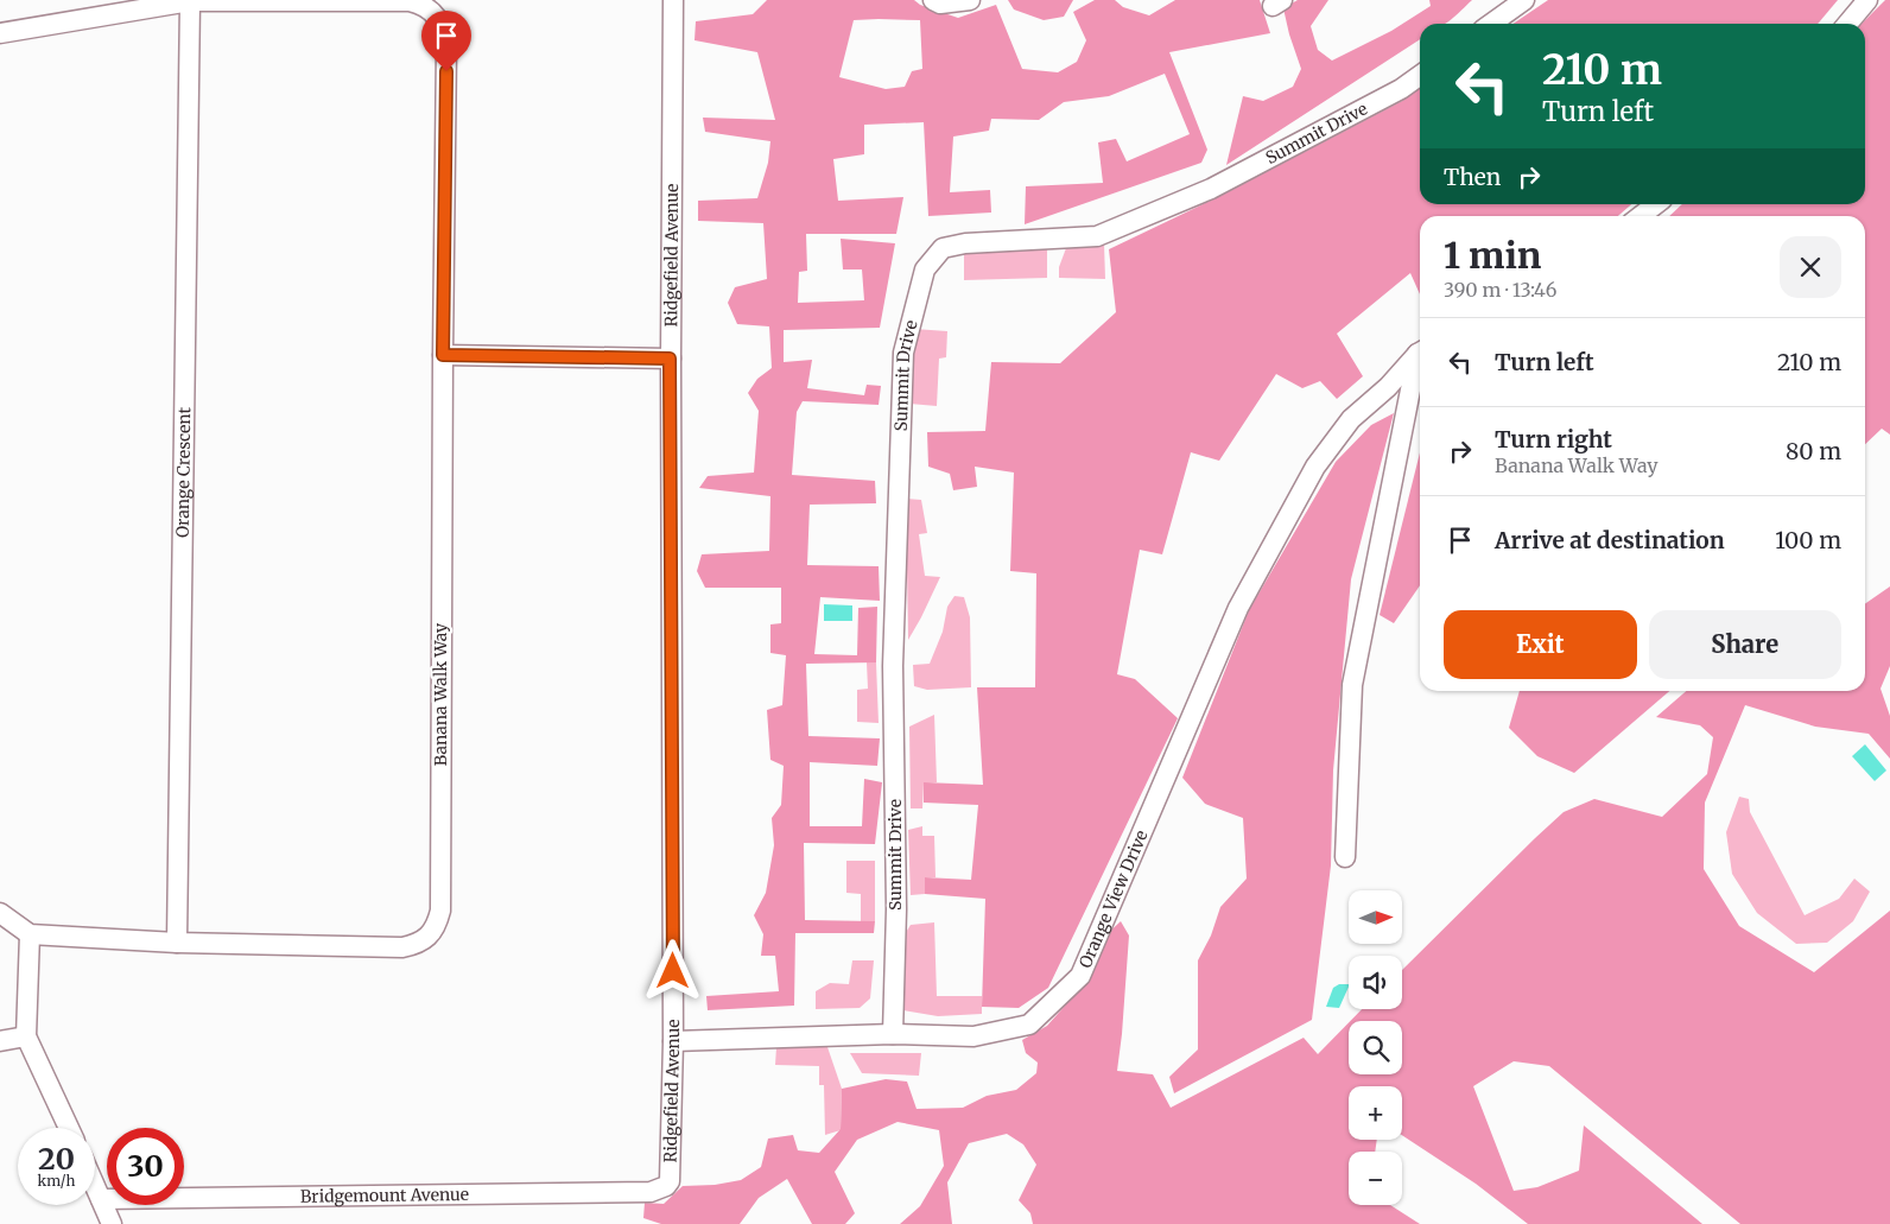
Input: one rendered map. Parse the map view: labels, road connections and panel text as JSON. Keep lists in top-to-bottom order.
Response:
{
  "streets": {
    "street": [
      "Summit Drive",
      "Ridgefield Avenue",
      "Orange Crescent",
      "Banana Walk Way",
      "Orange View Drive",
      "Bridgemount Avenue"
    ]
  },
  "crossings": [
    ["Summit Drive", "Orange View Drive"],
    ["Ridgefield Avenue", "Orange View Drive"],
    ["Ridgefield Avenue", "Bridgemount Avenue"],
    ["Orange Crescent", "Banana Walk Way"]
  ],
  "north": "right",
  "page": {
    "turn": ["210 m", "Turn left"],
    "then": "Then",
    "heading": ["1 min", "390 m · 13:46"],
    "list": [
      {
        "name": "Turn left",
        "value": "210 m"
      },
      {
        "name": "Turn right",
        "note": "Banana Walk Way",
        "value": "80 m"
      },
      {
        "name": "Arrive at destination",
        "value": "100 m"
      }
    ],
    "buttons": ["Exit", "Share"],
    "map_buttons": ["+", "−"],
    "speed": "20 km/h",
    "limit": "30"
  }
}
